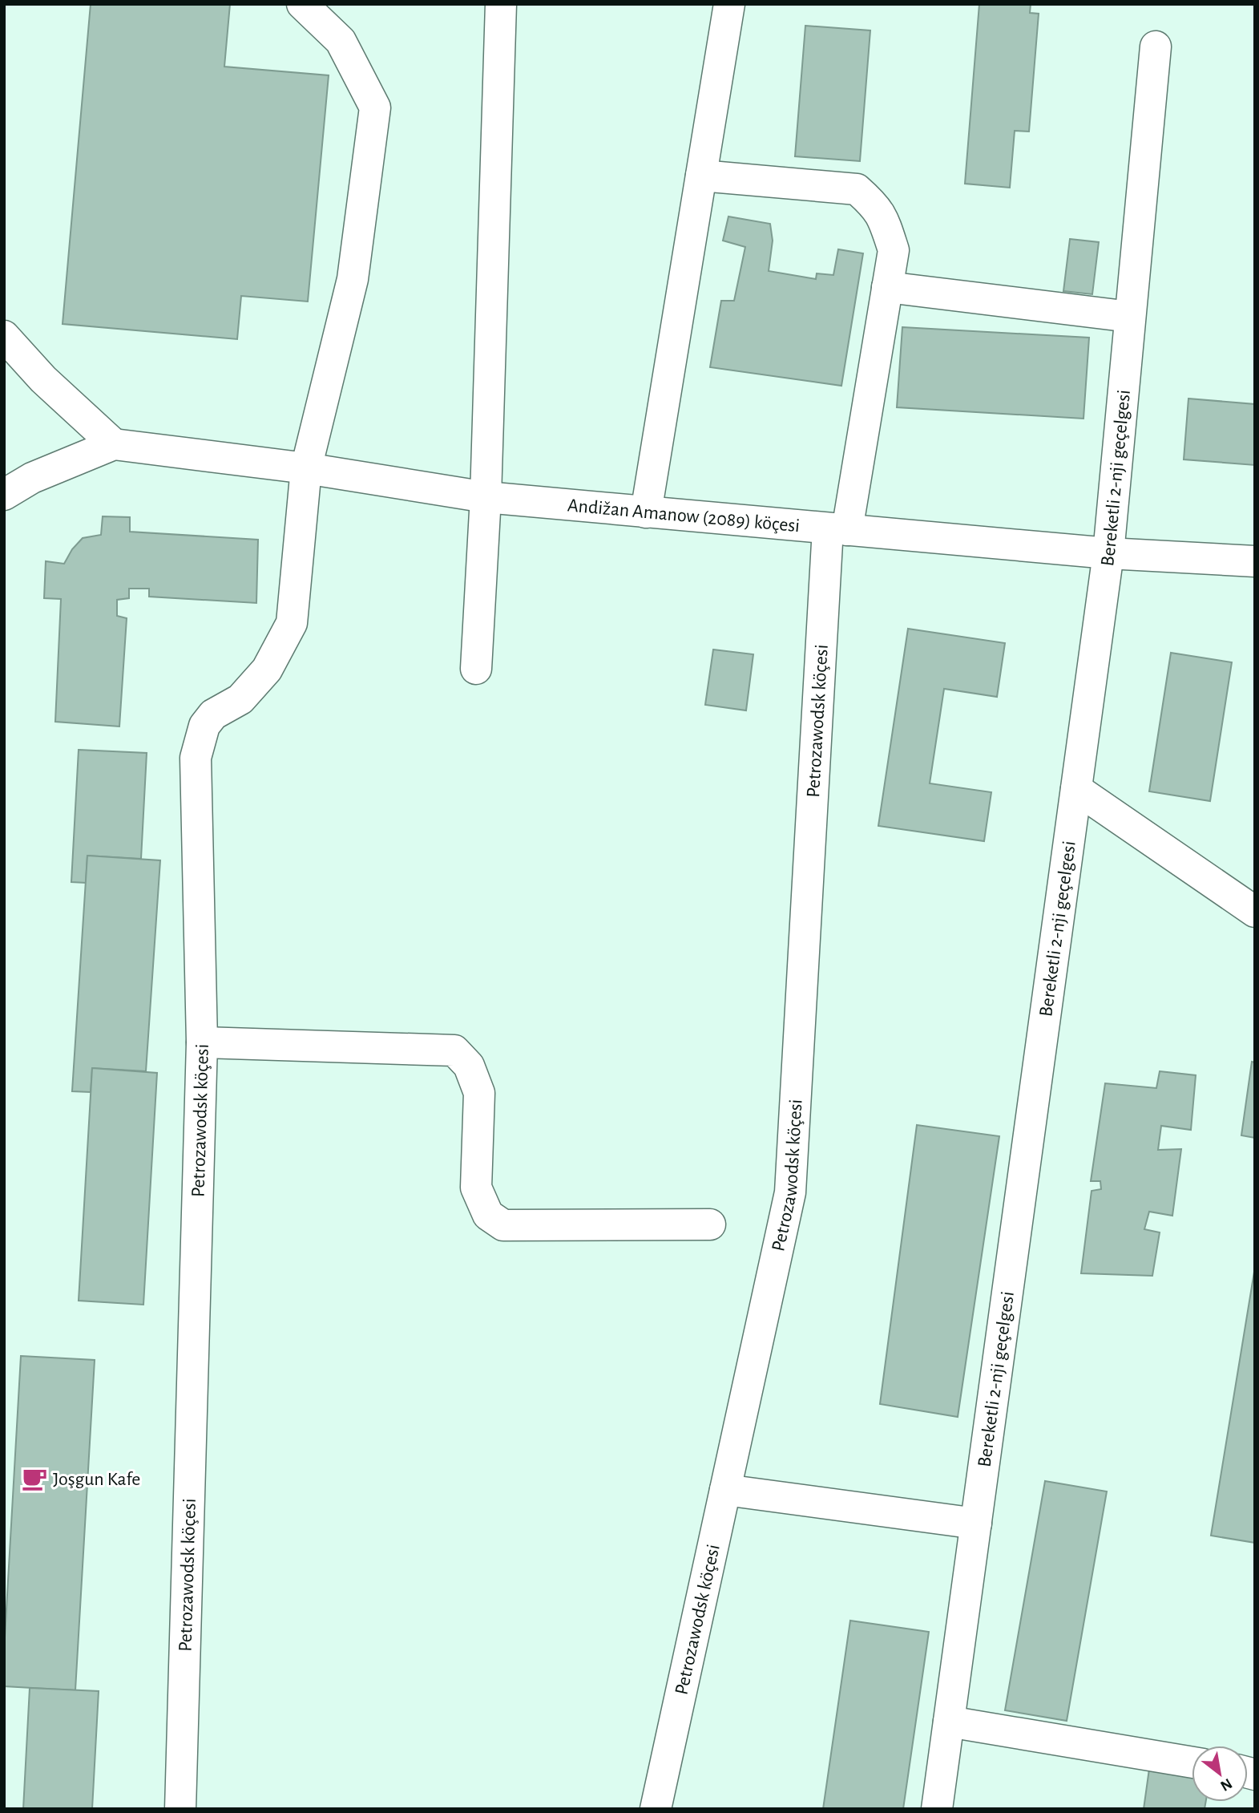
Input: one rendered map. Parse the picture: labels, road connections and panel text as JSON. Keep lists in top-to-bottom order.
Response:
{
  "streets": {
    "street": ["Bereketli 2-nji geçelgesi", "Andižan Amanow (2089) köçesi", "Petrozawodsk köçesi"]
  },
  "crossings": [
    ["Bereketli 2-nji geçelgesi", "Andižan Amanow (2089) köçesi"],
    ["Andižan Amanow (2089) köçesi", "Petrozawodsk köçesi"]
  ],
  "places": {
    "cafe": ["Joşgun Kafe"]
  },
  "north": "bottom right"
}
